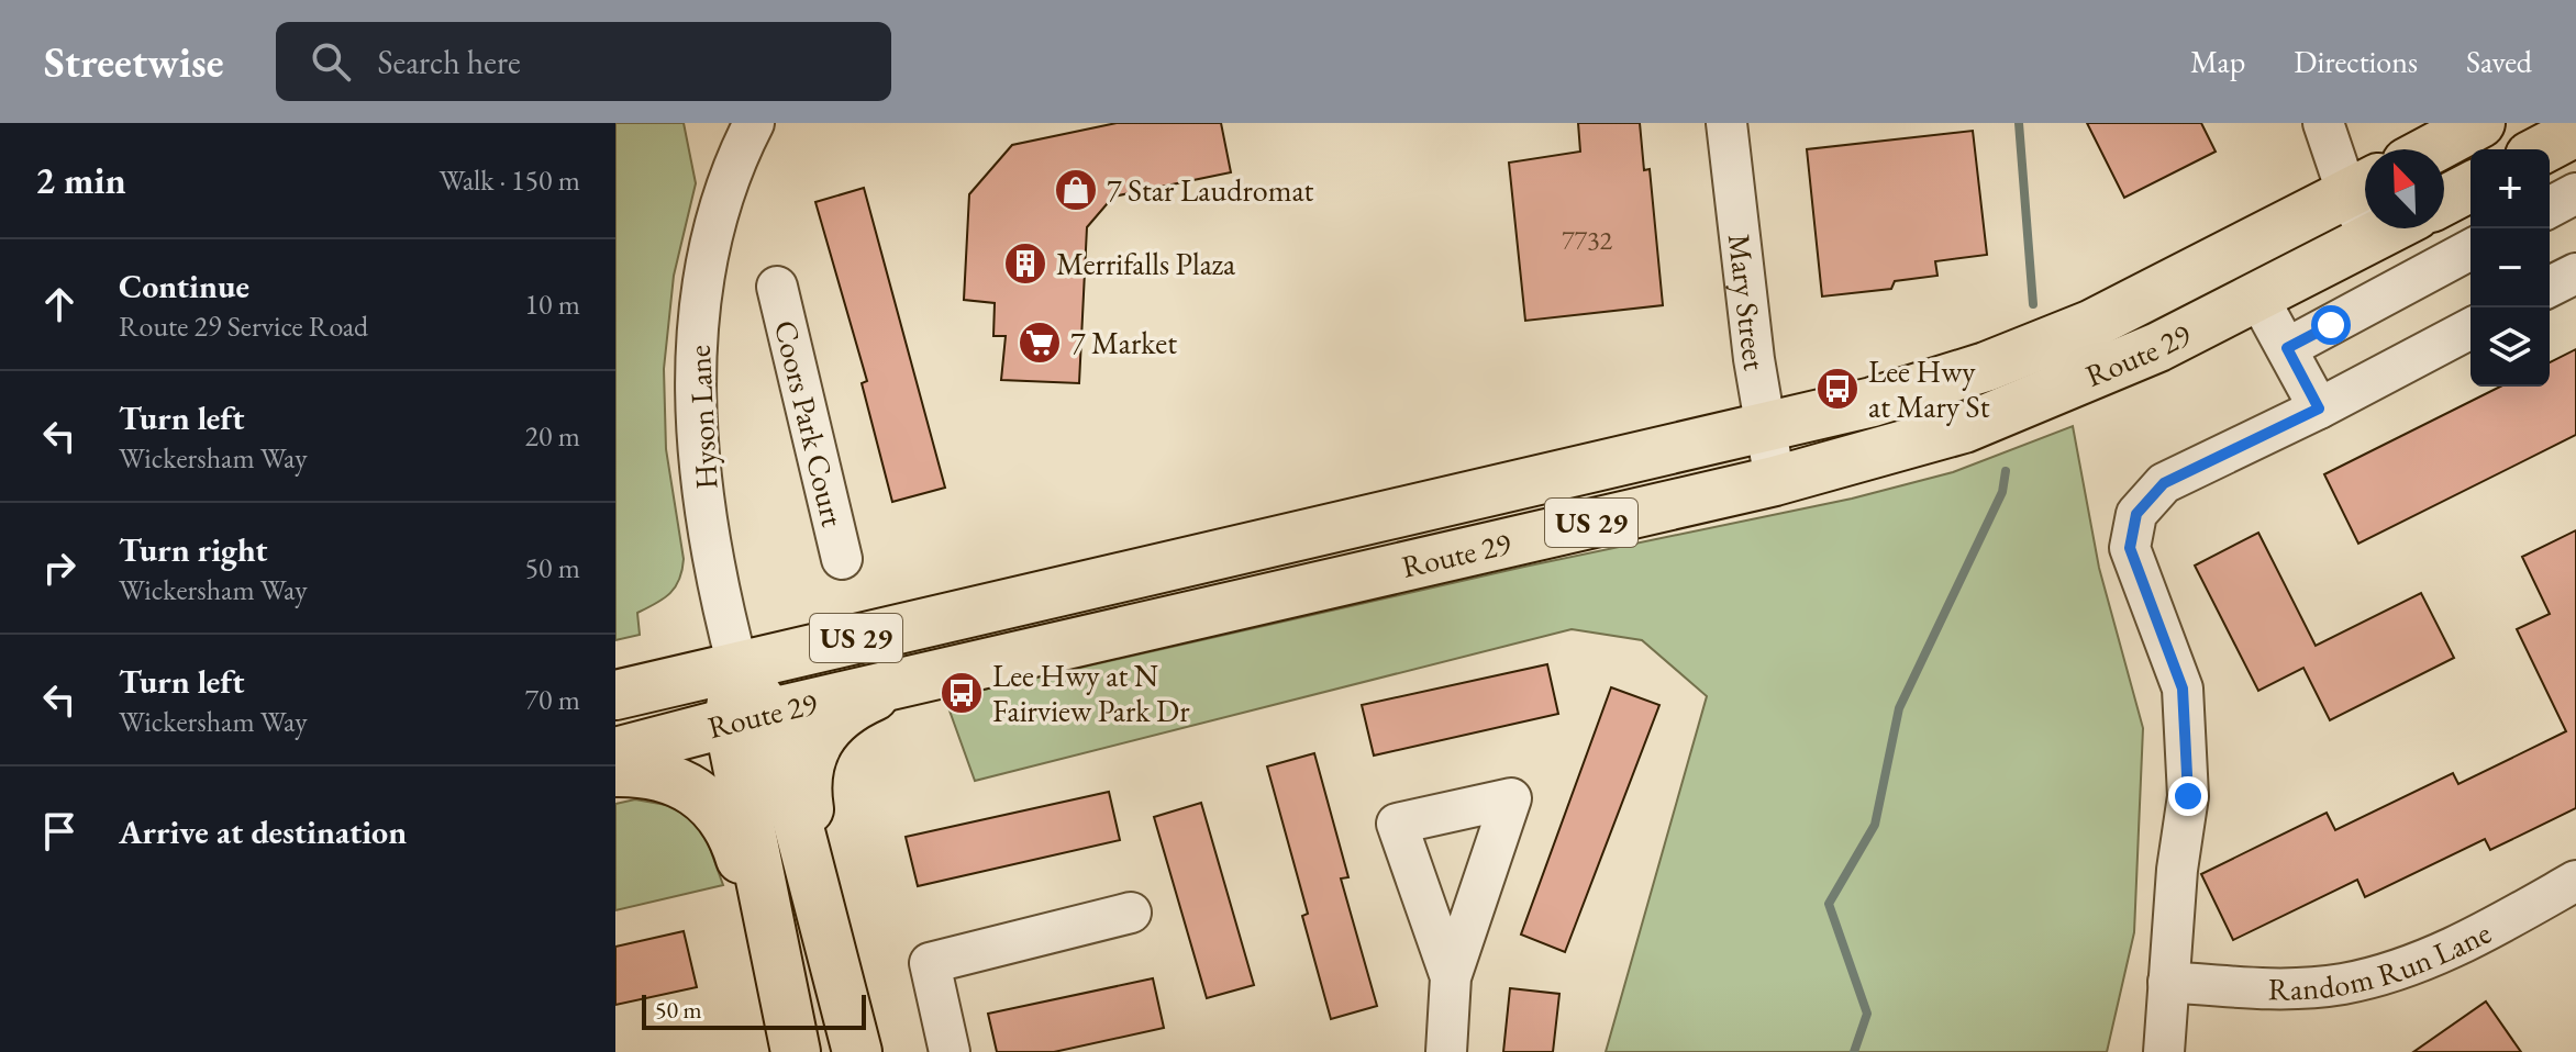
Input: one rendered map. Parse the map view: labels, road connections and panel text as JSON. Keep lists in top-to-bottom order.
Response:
{
  "streets": {
    "main road": ["Route 29", "US 29"],
    "street": [
      "Mary Street",
      "Hyson Lane",
      "Coors Park Court",
      "Random Run Lane"
    ]
  },
  "crossings": [
    ["Mary Street", "Route 29"],
    ["Route 29", "Hyson Lane"]
  ],
  "places": {
    "shop": ["7 Star Laudromat"],
    "building": ["Merrifalls Plaza"],
    "supermarket": ["7 Market"],
    "bus stop": ["Lee Hwy at Mary St", "Lee Hwy at N Fairview Park Dr"]
  },
  "house_numbers": ["7732"],
  "scale_bar": "50 m",
  "north": "top left",
  "page": {
    "header": "Streetwise",
    "search": "Search here",
    "nav": ["Map", "Directions", "Saved"],
    "heading": ["2 min", "Walk · 150 m"],
    "map_buttons": ["+", "−"],
    "list": [
      ["Continue", "Route 29 Service Road", "10 m"],
      ["Turn left", "Wickersham Way", "20 m"],
      ["Turn right", "Wickersham Way", "50 m"],
      ["Turn left", "Wickersham Way", "70 m"],
      "Arrive at destination"
    ],
    "scale": "50 m"
  }
}
